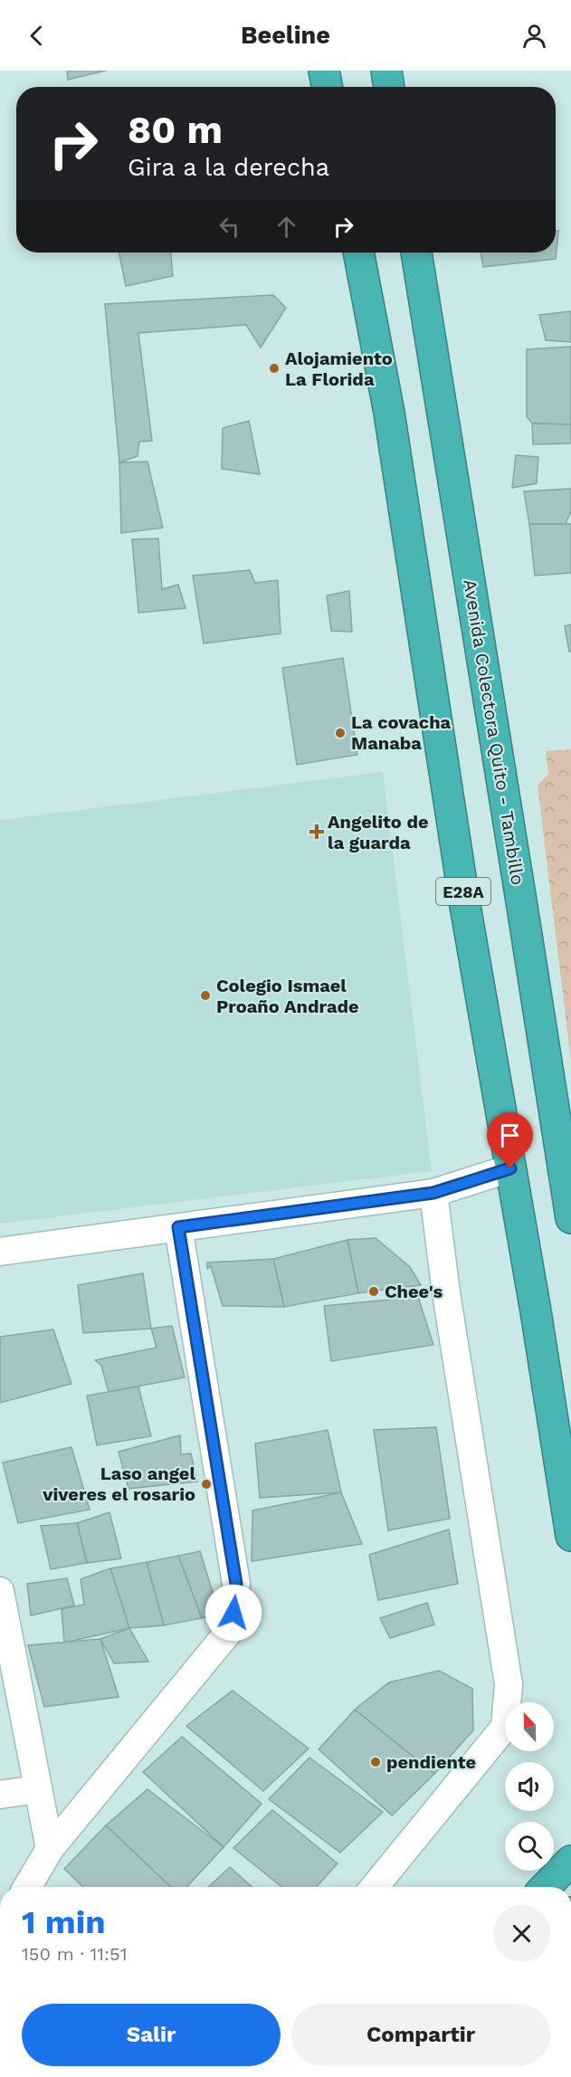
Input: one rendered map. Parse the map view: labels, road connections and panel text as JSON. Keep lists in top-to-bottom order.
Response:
{
  "streets": {
    "highway": ["Avenida Colectora Quito - Tambillo", "E28A"]
  },
  "places": {
    "other": [
      "Alojamiento La Florida",
      "La covacha Manaba",
      "Colegio Ismael Proaño Andrade",
      "Chee's",
      "Laso angel viveres el rosario",
      "pendiente"
    ],
    "health": ["Angelito de la guarda"]
  },
  "north": "top",
  "page": {
    "header": "Beeline",
    "turn": ["80 m", "Gira a la derecha"],
    "heading": ["1 min", "150 m · 11:51"],
    "buttons": ["Salir", "Compartir"]
  }
}
